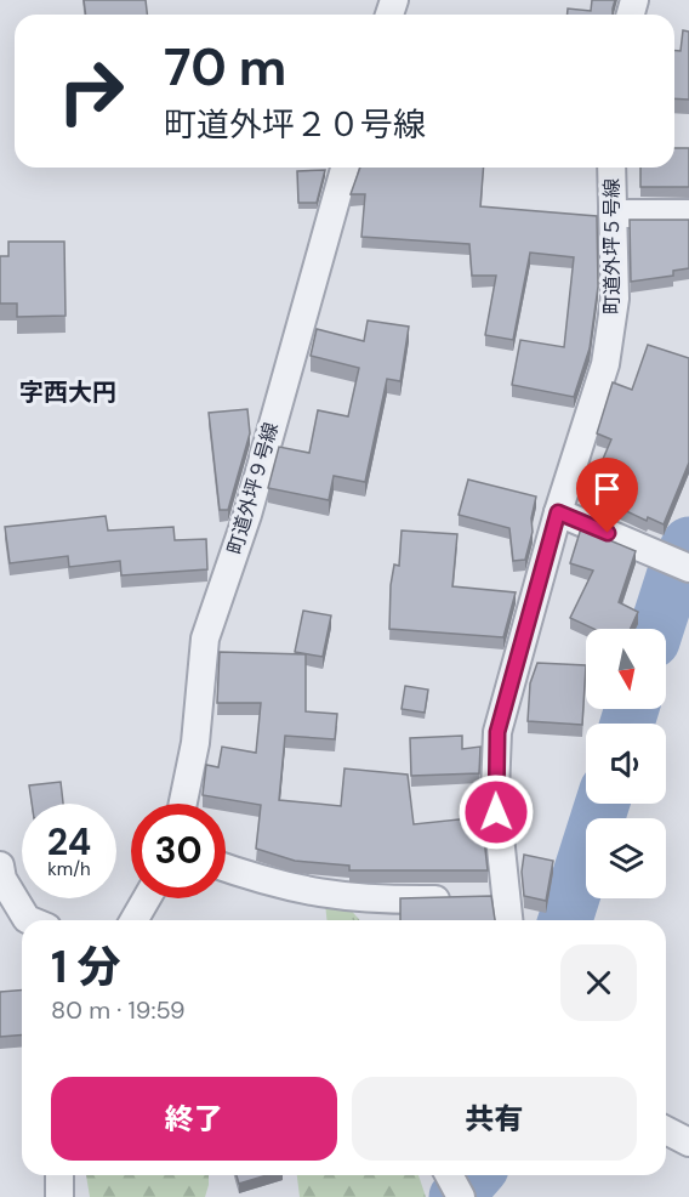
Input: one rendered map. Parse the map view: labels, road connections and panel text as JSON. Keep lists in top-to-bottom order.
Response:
{
  "streets": {
    "street": ["町道外坪５号線", "町道外坪９号線"]
  },
  "districts": ["字西大円"],
  "north": "bottom",
  "page": {
    "turn": ["70 m", "町道外坪２０号線"],
    "speed": "24 km/h",
    "limit": "30",
    "heading": ["1 分", "80 m · 19:59"],
    "buttons": ["終了", "共有"]
  }
}
